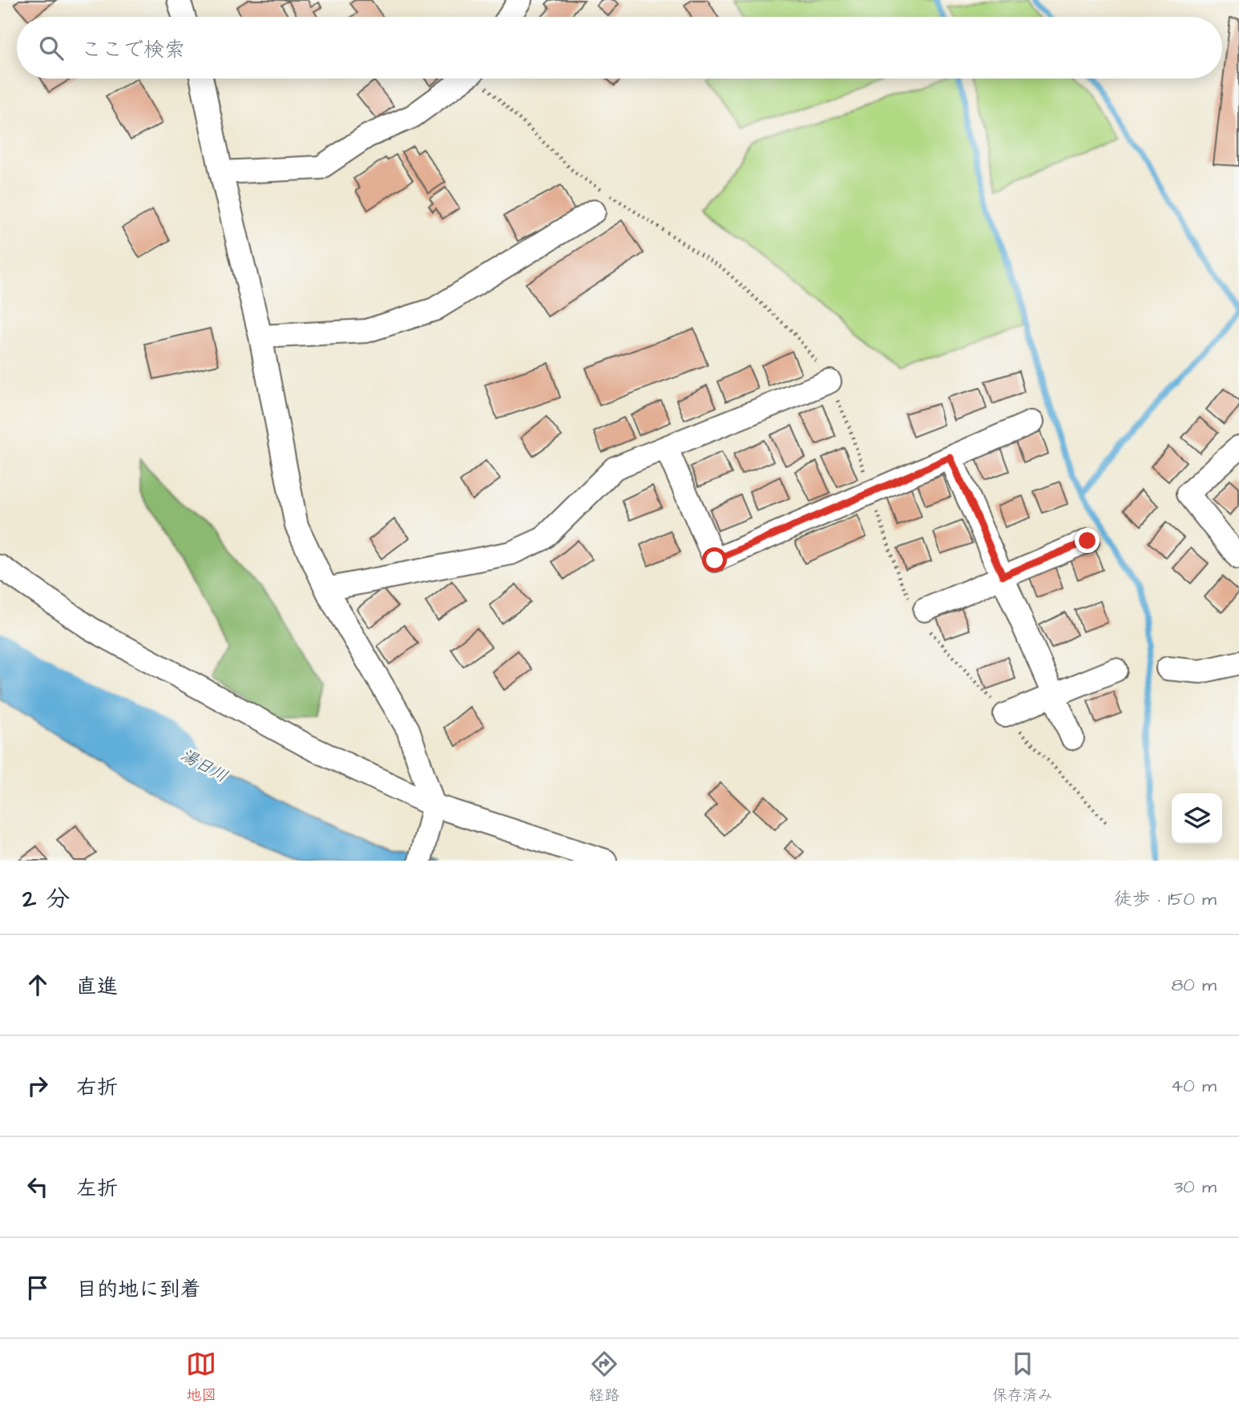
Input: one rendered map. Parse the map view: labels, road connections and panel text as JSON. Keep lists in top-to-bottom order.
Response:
{
  "water": ["湯日川"],
  "page": {
    "search": "ここで検索",
    "heading": ["2 分", "徒歩 · 150 m"],
    "list": [
      ["直進", "80 m"],
      ["右折", "40 m"],
      ["左折", "30 m"],
      "目的地に到着"
    ],
    "nav": ["地図", "経路", "保存済み"]
  }
}
